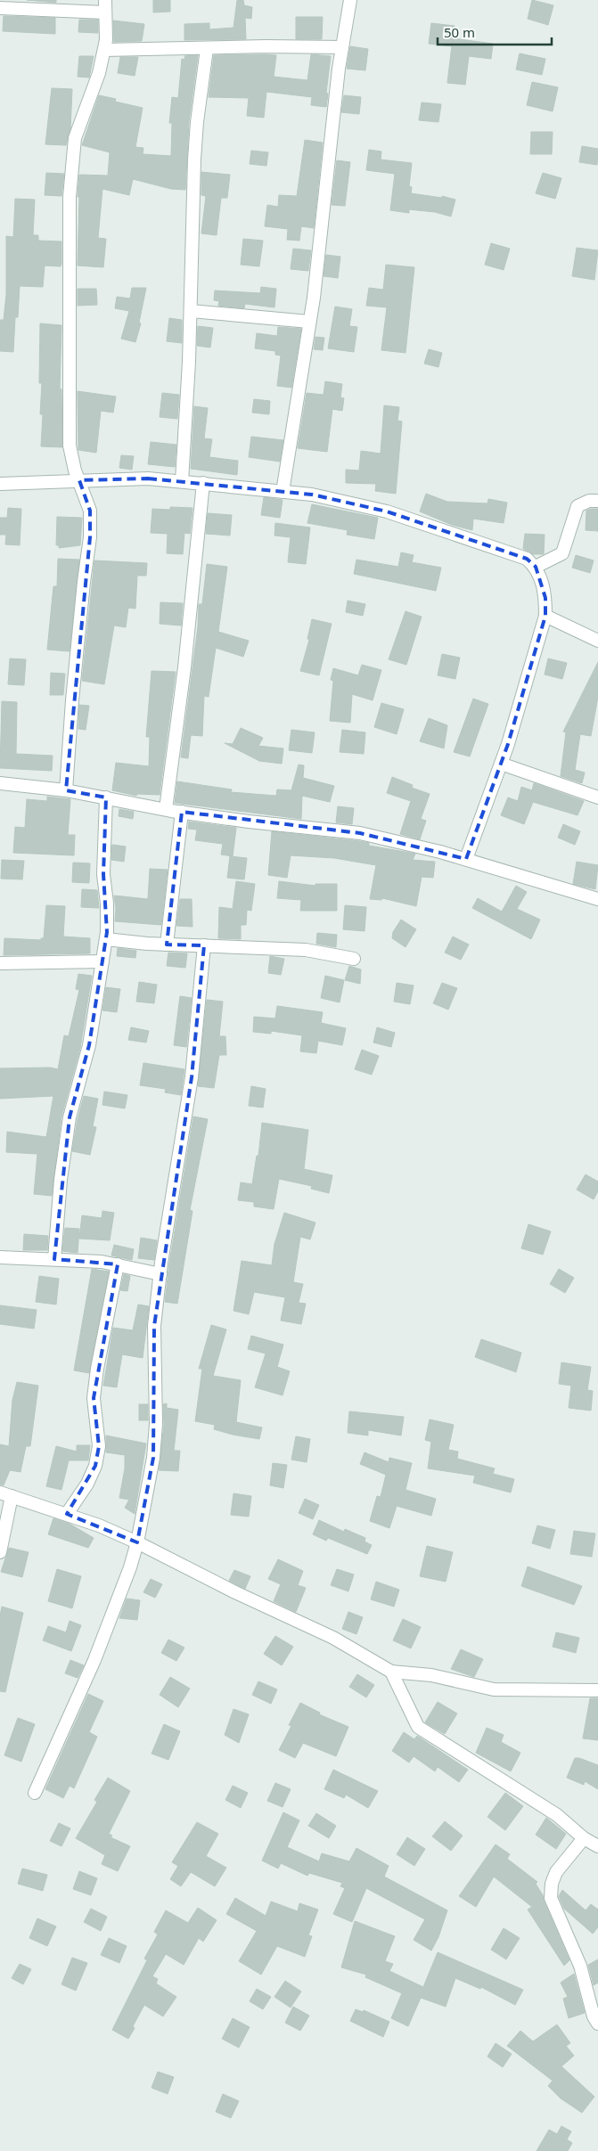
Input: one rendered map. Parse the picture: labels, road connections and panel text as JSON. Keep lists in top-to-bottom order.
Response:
{
  "scale_bar": "50 m"
}
